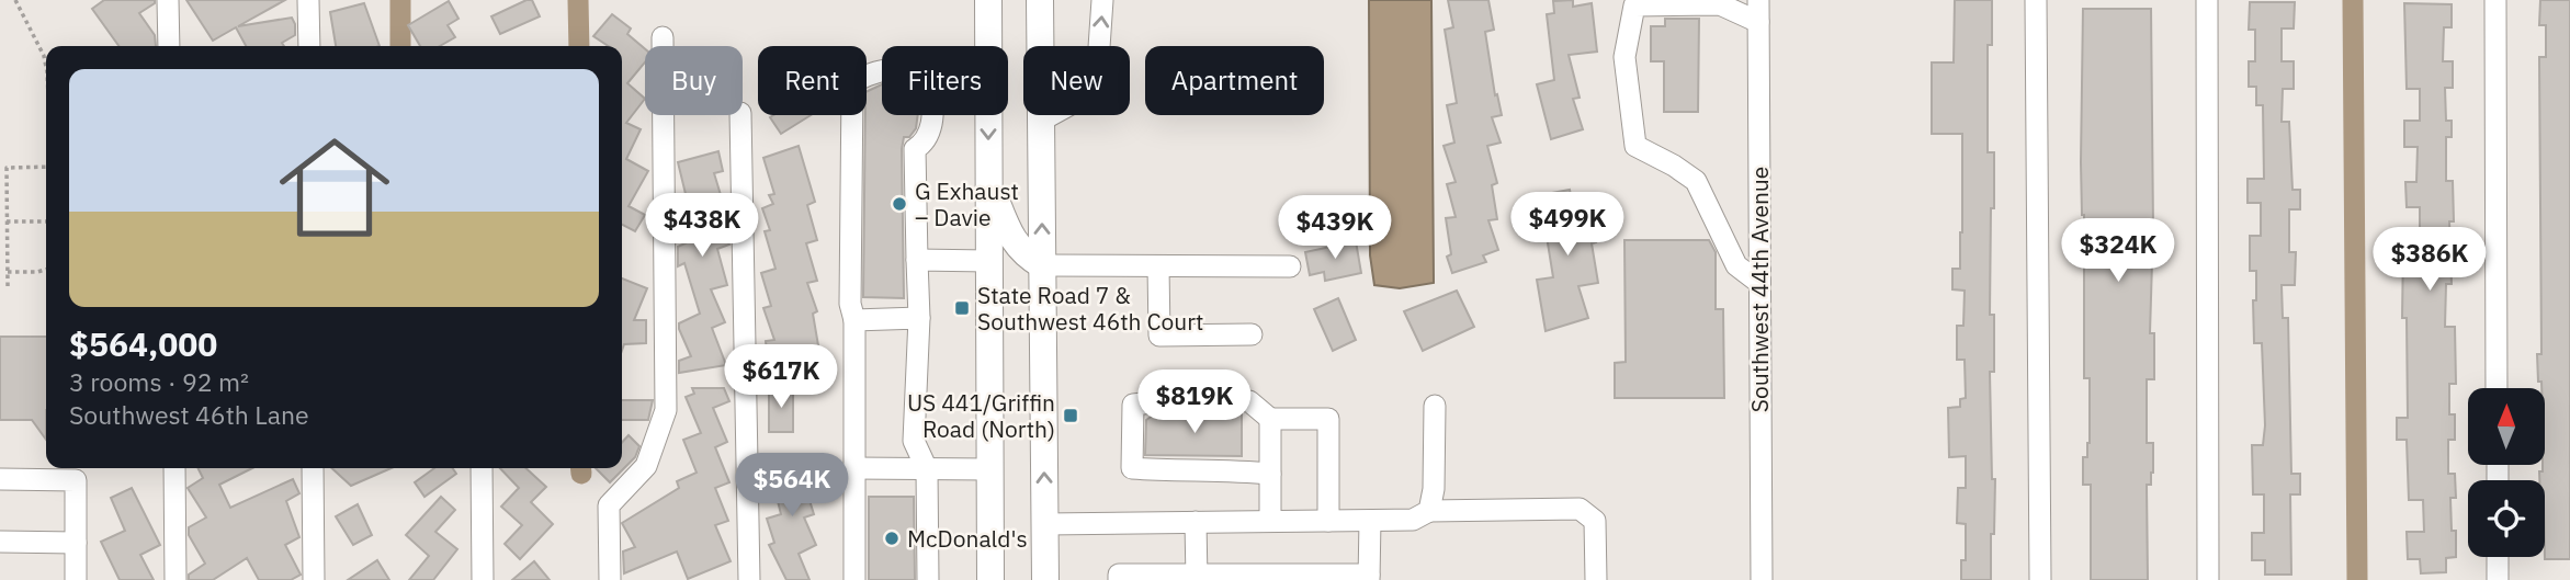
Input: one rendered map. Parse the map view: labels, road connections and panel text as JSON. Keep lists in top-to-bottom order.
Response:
{
  "streets": {
    "street": ["Southwest 44th Avenue"]
  },
  "places": {
    "other": ["G Exhaust – Davie", "McDonald's"],
    "transit": ["State Road 7 & Southwest 46th Court", "US 441/Griffin Road (North)"]
  },
  "north": "top",
  "page": {
    "chip": [
      "Buy",
      "Rent",
      "Filters",
      "New",
      "Apartment"
    ],
    "list": [
      {
        "name": "$564,000",
        "note": "3 rooms · 92 m² · Southwest 46th Lane"
      }
    ],
    "price": [
      "$499K",
      "$438K",
      "$439K",
      "$324K",
      "$386K",
      "$617K",
      "$819K",
      "$564K"
    ]
  }
}
